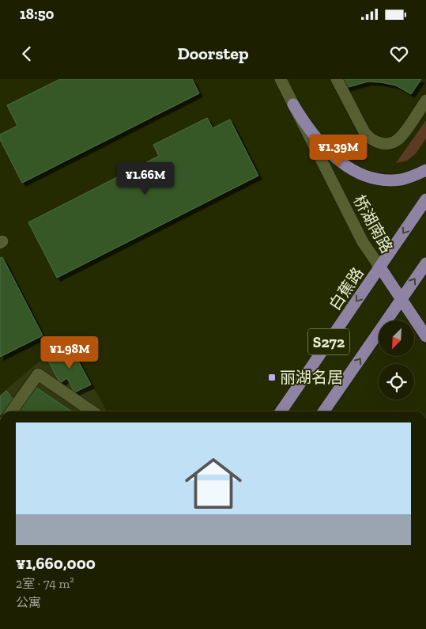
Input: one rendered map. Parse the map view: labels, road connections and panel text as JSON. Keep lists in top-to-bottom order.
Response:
{
  "streets": {
    "main road": ["桥湖南路", "白蕉路", "S272"]
  },
  "crossings": [
    ["桥湖南路", "白蕉路"],
    ["桥湖南路", "S272"]
  ],
  "places": {
    "transit": ["丽湖名居"]
  },
  "north": "bottom left",
  "page": {
    "status": "18:50",
    "header": "Doorstep",
    "price": ["¥1.39M", "¥1.66M", "¥1.98M"],
    "list": [
      {
        "name": "¥1,660,000",
        "note": "2室 · 74 m² · 公寓"
      }
    ]
  }
}
